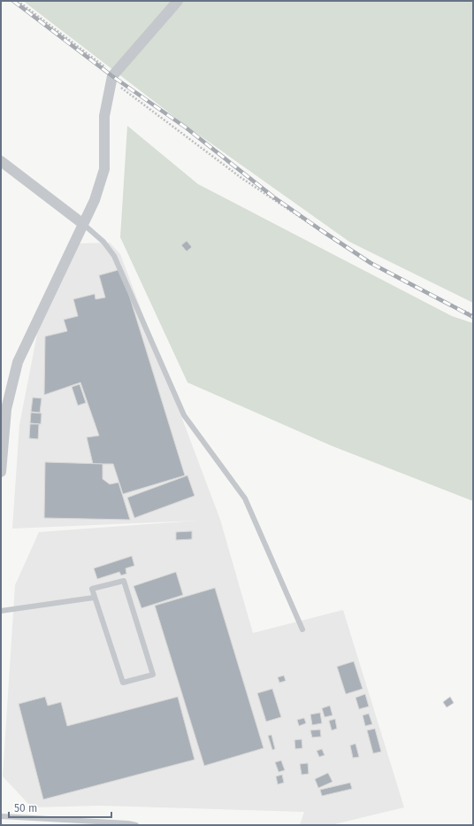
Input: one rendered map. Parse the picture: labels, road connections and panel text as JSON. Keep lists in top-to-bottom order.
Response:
{
  "scale_bar": "50 m"
}
